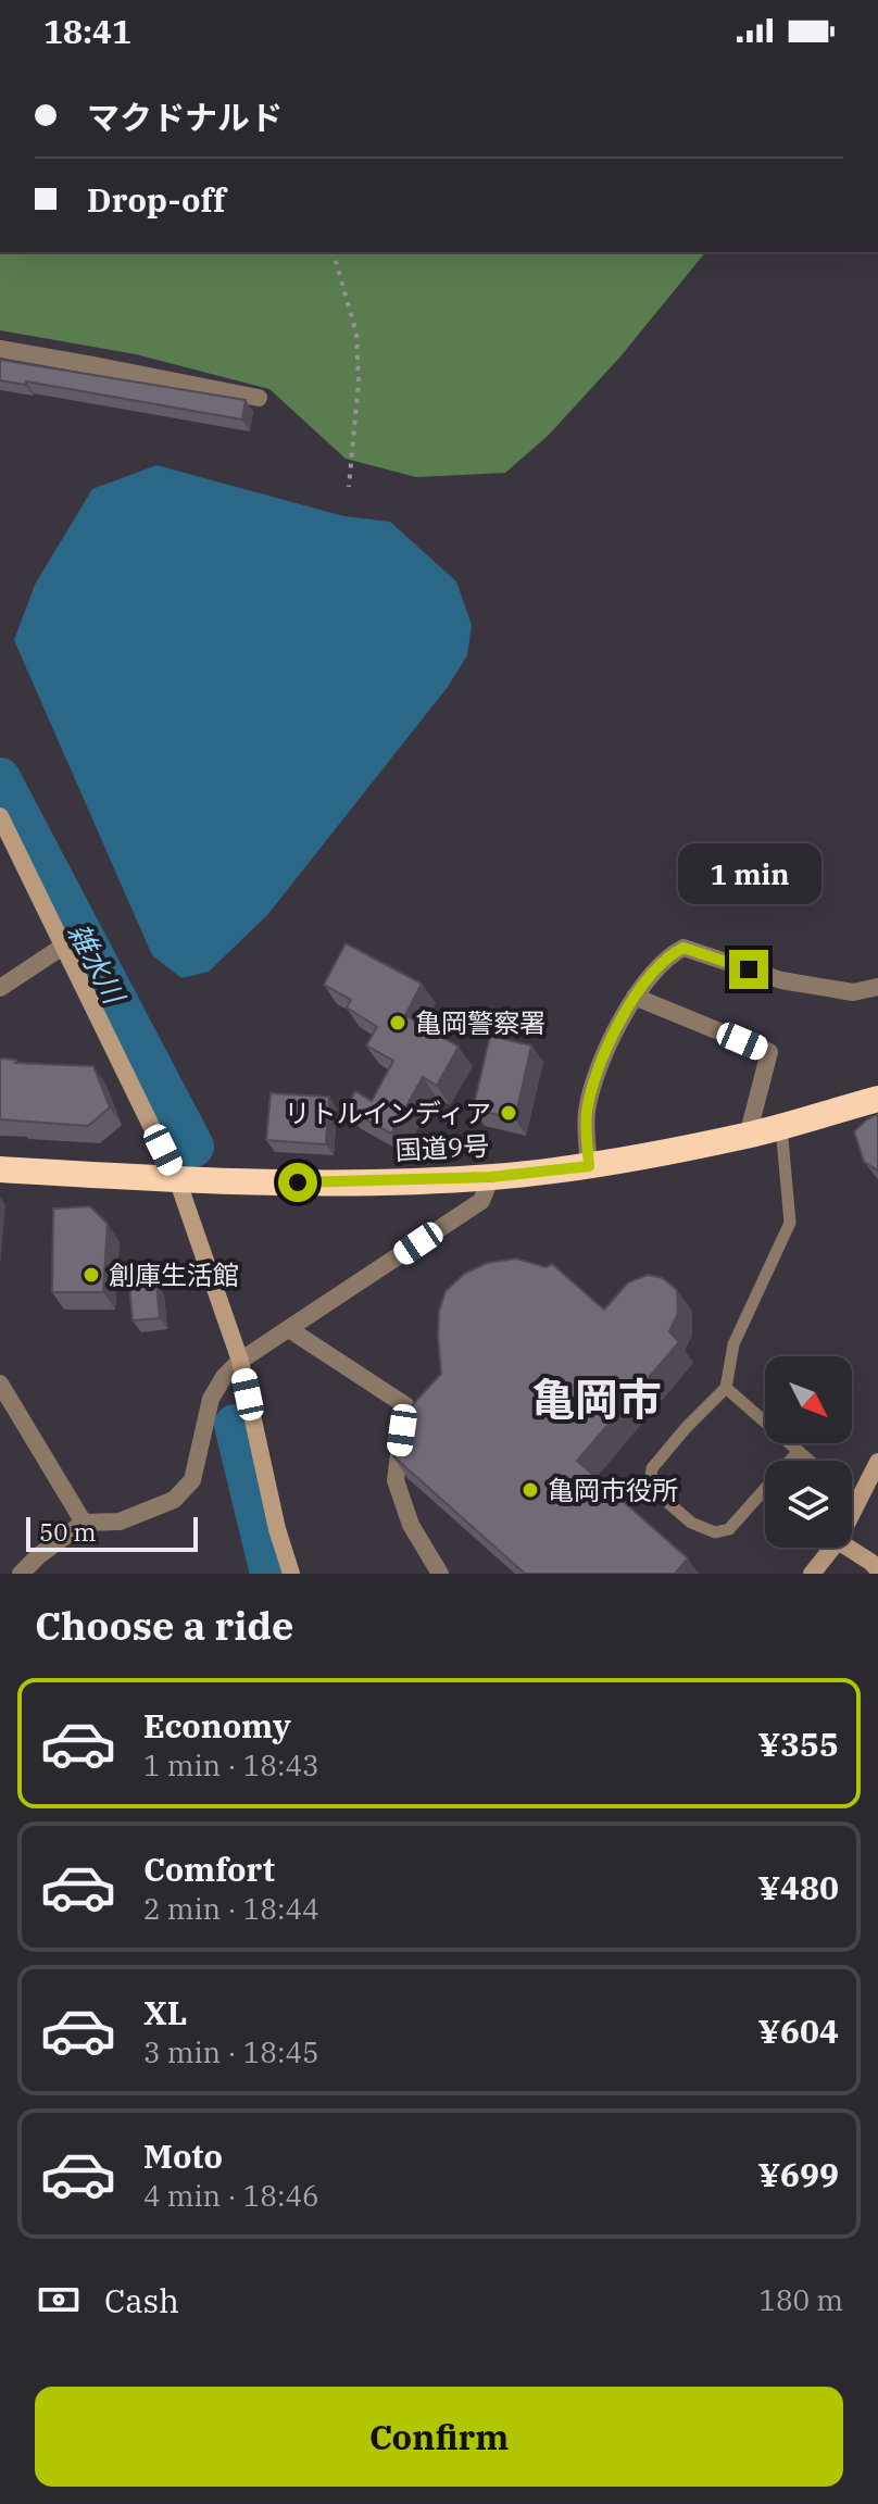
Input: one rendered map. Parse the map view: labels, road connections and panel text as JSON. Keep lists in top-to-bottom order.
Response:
{
  "streets": {
    "highway": ["国道9号"]
  },
  "districts": ["亀岡市"],
  "water": ["雑水川"],
  "places": [
    "亀岡警察署",
    "リトルインディア",
    "創庫生活館",
    "亀岡市役所"
  ],
  "scale_bar": "50 m",
  "north": "bottom right",
  "page": {
    "status": "18:41",
    "banner": ["マクドナルド", "Drop-off"],
    "bubble": "1 min",
    "scale": "50 m",
    "heading": "Choose a ride",
    "list": [
      {
        "name": "Economy",
        "note": "1 min · 18:43",
        "value": "¥355"
      },
      {
        "name": "Comfort",
        "note": "2 min · 18:44",
        "value": "¥480"
      },
      {
        "name": "XL",
        "note": "3 min · 18:45",
        "value": "¥604"
      },
      {
        "name": "Moto",
        "note": "4 min · 18:46",
        "value": "¥699"
      }
    ],
    "pay": ["Cash", "180 m"],
    "buttons": "Confirm"
  }
}
